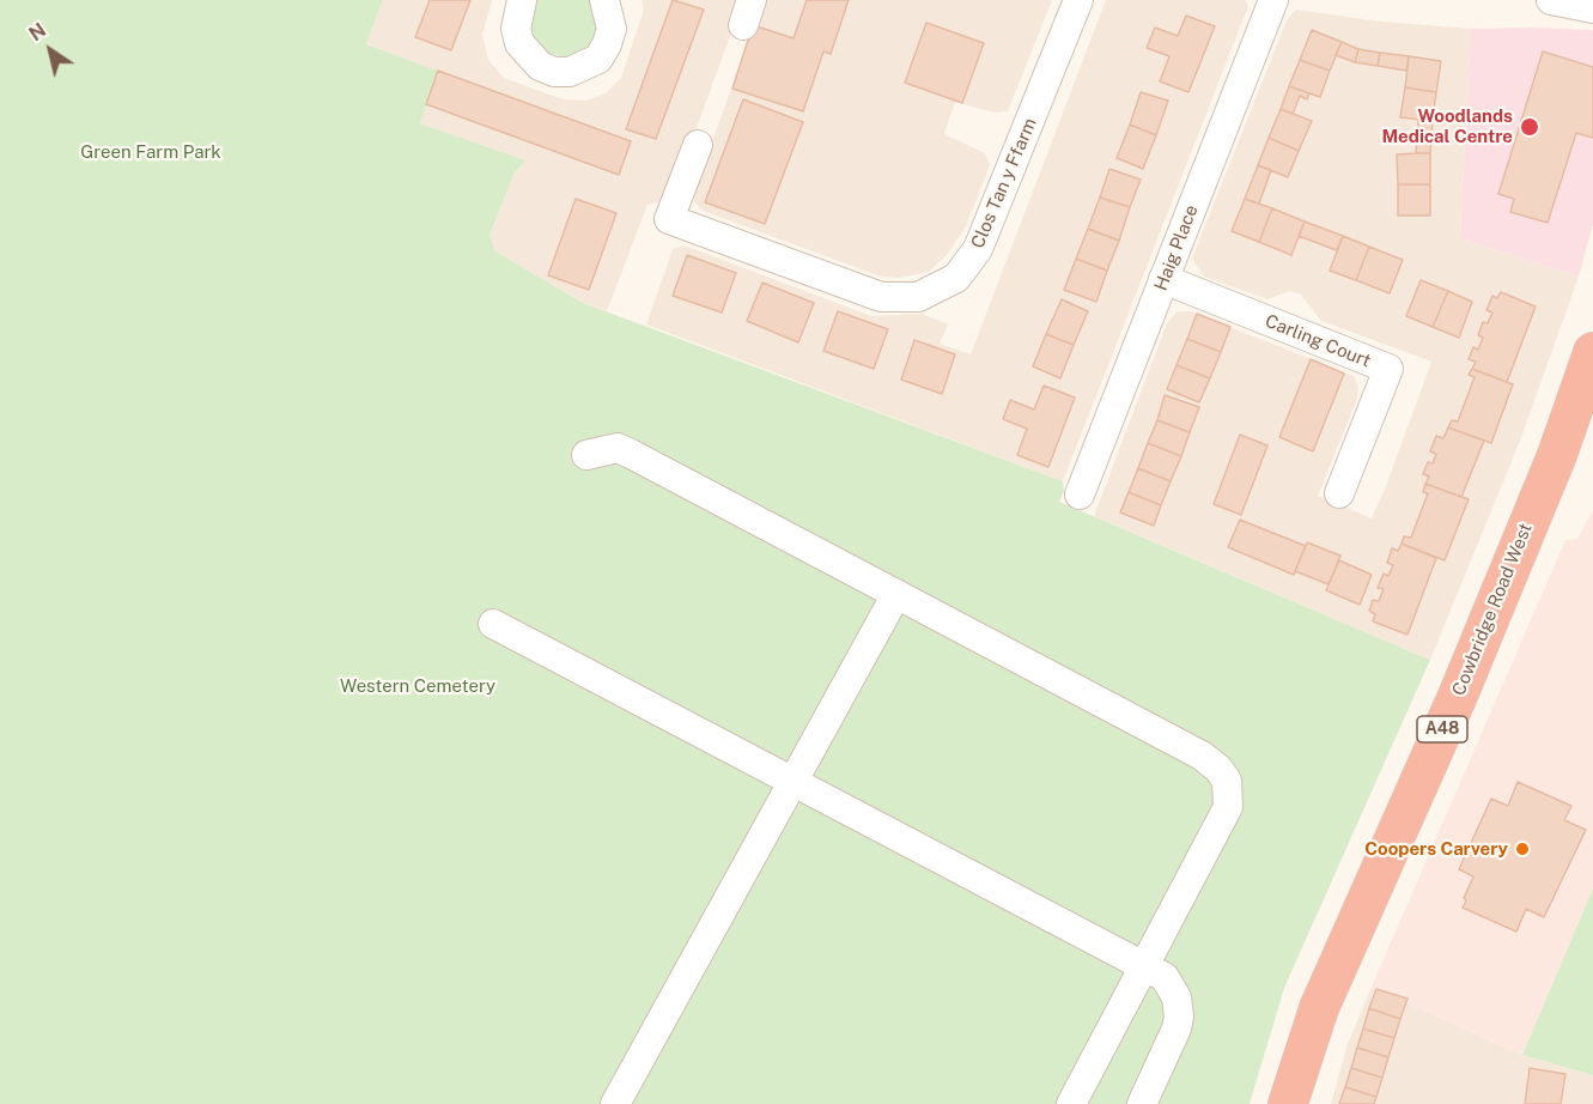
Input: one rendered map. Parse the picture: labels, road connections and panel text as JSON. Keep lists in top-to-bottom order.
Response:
{
  "streets": {
    "highway": ["Cowbridge Road West", "A48"],
    "street": ["Clos Tan y Ffarm", "Haig Place", "Carling Court"]
  },
  "crossings": [
    ["Haig Place", "Carling Court"]
  ],
  "parks": ["Green Farm Park", "Western Cemetery"],
  "places": ["Woodlands Medical Centre", "Coopers Carvery"],
  "north": "top left"
}
